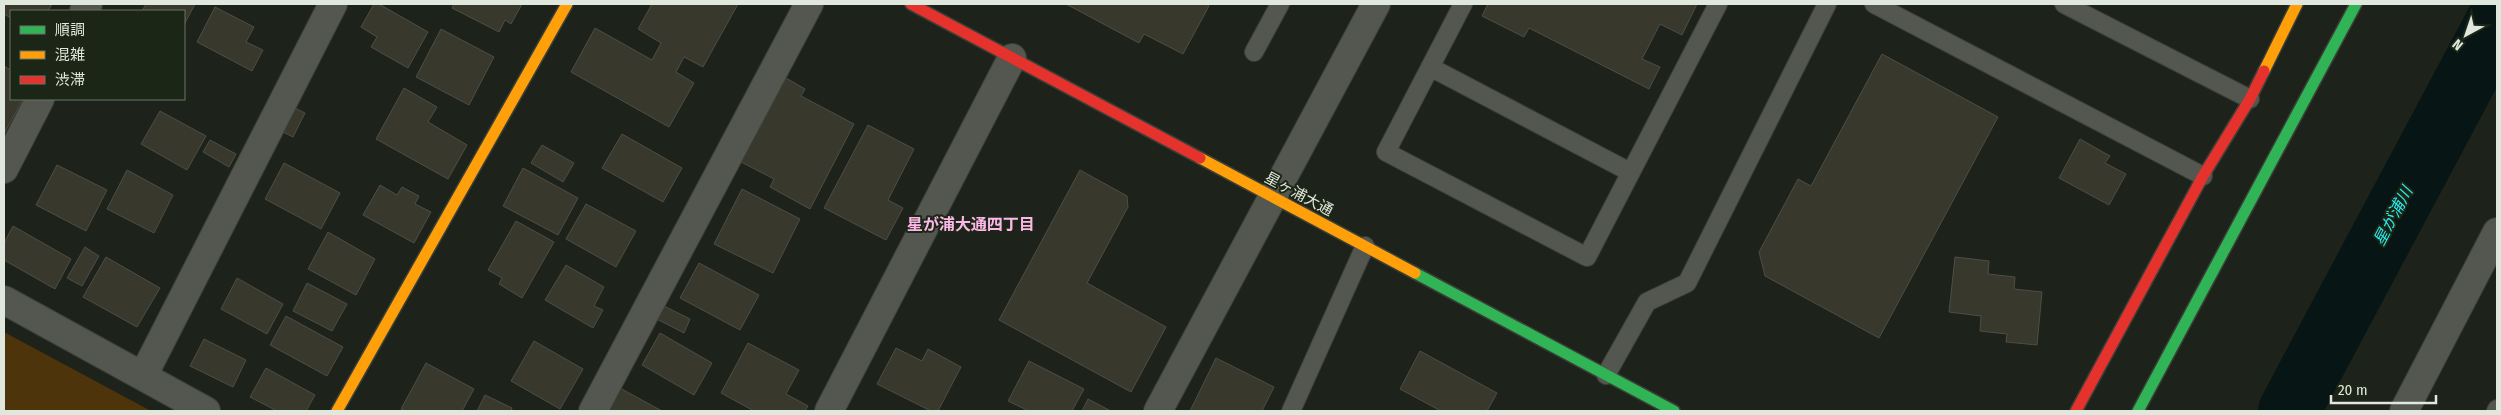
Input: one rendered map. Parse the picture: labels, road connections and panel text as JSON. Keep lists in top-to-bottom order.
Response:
{
  "streets": {
    "main road": ["星ヶ浦大通"]
  },
  "districts": ["星が浦大通四丁目"],
  "water": ["星が浦川"],
  "legend": ["順調", "混雑", "渋滞"],
  "scale_bar": "20 m",
  "north": "bottom left"
}
